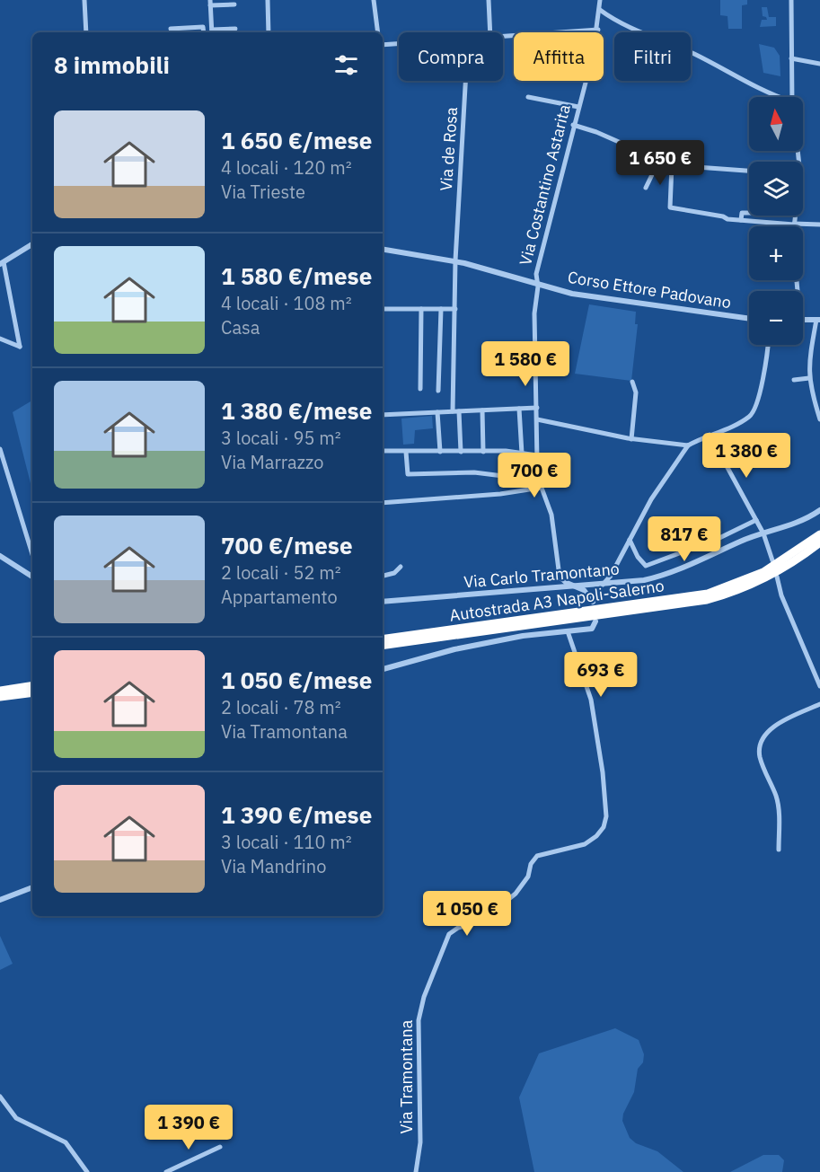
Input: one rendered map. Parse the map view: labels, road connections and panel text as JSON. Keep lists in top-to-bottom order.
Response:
{
  "streets": {
    "highway": ["Autostrada A3 Napoli-Salerno"],
    "street": [
      "Via de Rosa",
      "Via Costantino Astarita",
      "Corso Ettore Padovano",
      "Via Carlo Tramontano",
      "Via Tramontana"
    ]
  },
  "crossings": [
    ["Via de Rosa", "Corso Ettore Padovano"],
    ["Via Costantino Astarita", "Corso Ettore Padovano"]
  ],
  "north": "top",
  "page": {
    "chip": ["Compra", "Affitta", "Filtri"],
    "heading": "8 immobili",
    "map_buttons": ["+", "−"],
    "list": [
      {
        "name": "1 650 €/mese",
        "note": "4 locali · 120 m² · Via Trieste"
      },
      {
        "name": "1 580 €/mese",
        "note": "4 locali · 108 m² · Casa"
      },
      {
        "name": "1 380 €/mese",
        "note": "3 locali · 95 m² · Via Marrazzo"
      },
      {
        "name": "700 €/mese",
        "note": "2 locali · 52 m² · Appartamento"
      },
      {
        "name": "1 050 €/mese",
        "note": "2 locali · 78 m² · Via Tramontana"
      },
      {
        "name": "1 390 €/mese",
        "note": "3 locali · 110 m² · Via Mandrino"
      }
    ],
    "price": [
      "1 650 €",
      "1 580 €",
      "1 380 €",
      "700 €",
      "817 €",
      "693 €",
      "1 050 €",
      "1 390 €"
    ]
  }
}
